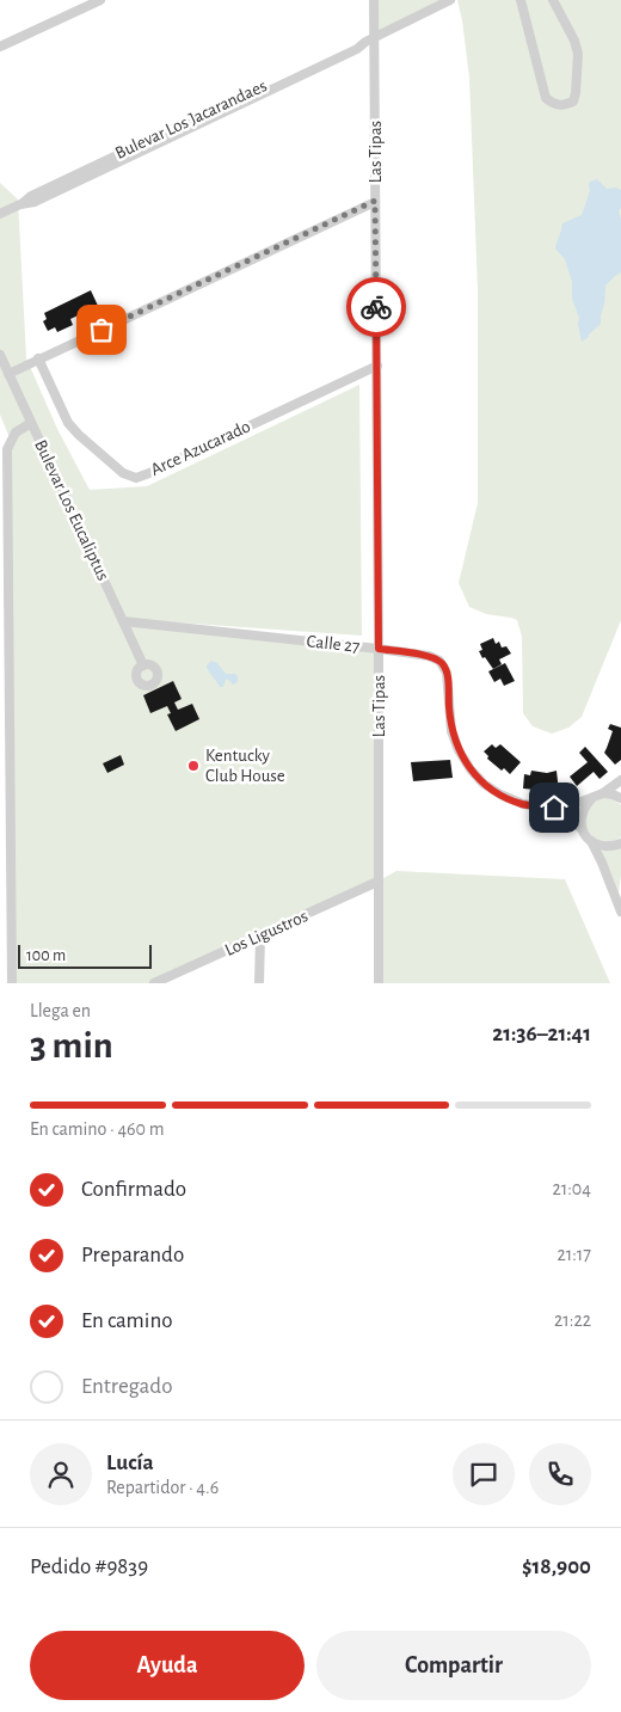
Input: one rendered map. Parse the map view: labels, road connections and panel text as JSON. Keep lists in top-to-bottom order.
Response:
{
  "streets": {
    "street": [
      "Bulevar Los Jacarandaes",
      "Las Tipas",
      "Arce Azucarado",
      "Bulevar Los Eucaliptus",
      "Calle 27",
      "Los Ligustros"
    ]
  },
  "crossings": [
    ["Bulevar Los Jacarandaes", "Las Tipas"],
    ["Las Tipas", "Arce Azucarado"],
    ["Las Tipas", "Calle 27"],
    ["Las Tipas", "Los Ligustros"],
    ["Bulevar Los Eucaliptus", "Calle 27"]
  ],
  "places": ["Kentucky Club House"],
  "scale_bar": "100 m",
  "page": {
    "scale": "100 m",
    "heading": ["3 min", "Llega en", "21:36–21:41"],
    "panel": [
      "Lucía",
      "Repartidor · 4.6",
      "Pedido #9839",
      "$18,900"
    ],
    "bar": "En camino · 460 m",
    "list": [
      ["Confirmado", "21:04"],
      ["Preparando", "21:17"],
      ["En camino", "21:22"],
      "Entregado"
    ],
    "buttons": ["Ayuda", "Compartir"]
  }
}
